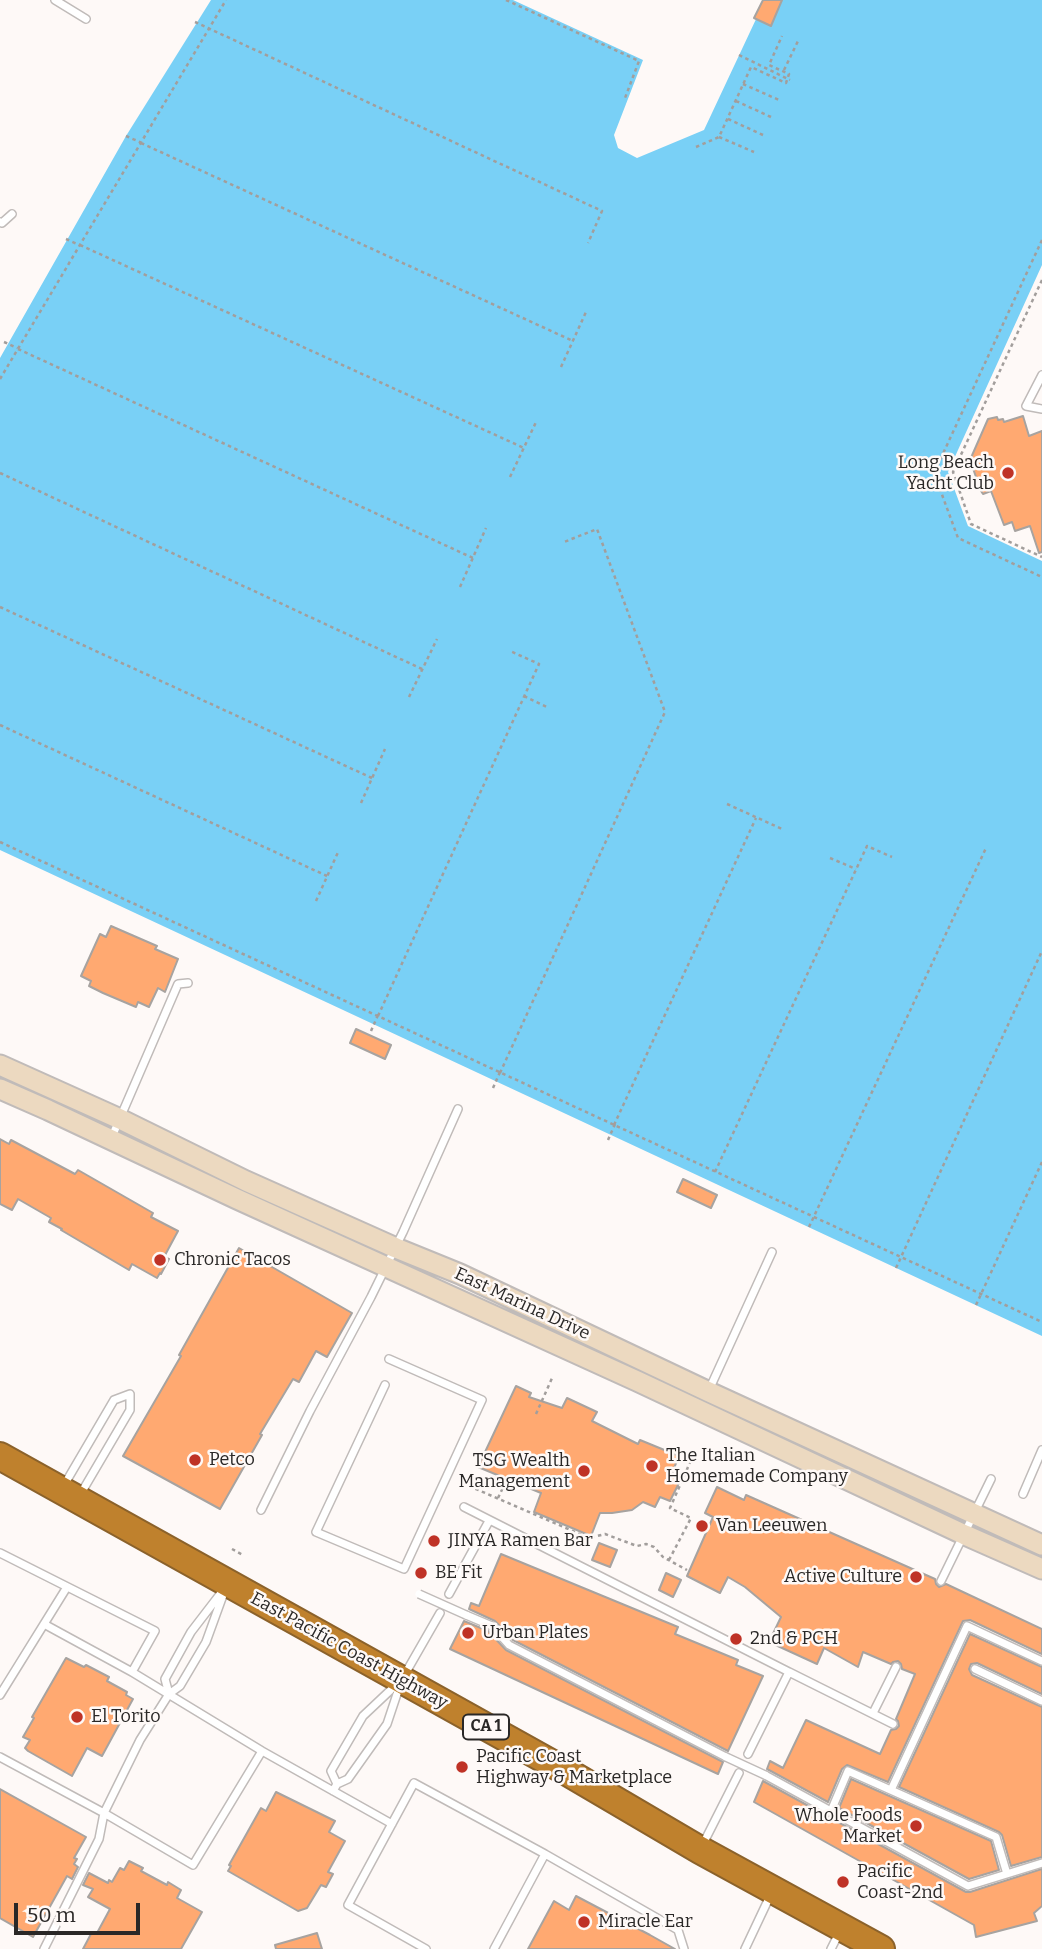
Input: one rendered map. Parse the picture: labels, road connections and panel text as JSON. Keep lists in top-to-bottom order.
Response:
{
  "streets": {
    "highway": ["East Pacific Coast Highway", "CA 1"],
    "main road": ["East Marina Drive"]
  },
  "places": [
    "Long Beach Yacht Club",
    "Chronic Tacos",
    "Petco",
    "The Italian Homemade Company",
    "TSG Wealth Management",
    "Van Leeuwen",
    "JINYA Ramen Bar",
    "BE Fit",
    "Active Culture",
    "Urban Plates",
    "2nd & PCH",
    "El Torito",
    "Pacific Coast Highway & Marketplace",
    "Whole Foods Market",
    "Pacific Coast-2nd",
    "Miracle Ear"
  ],
  "scale_bar": "50 m"
}
